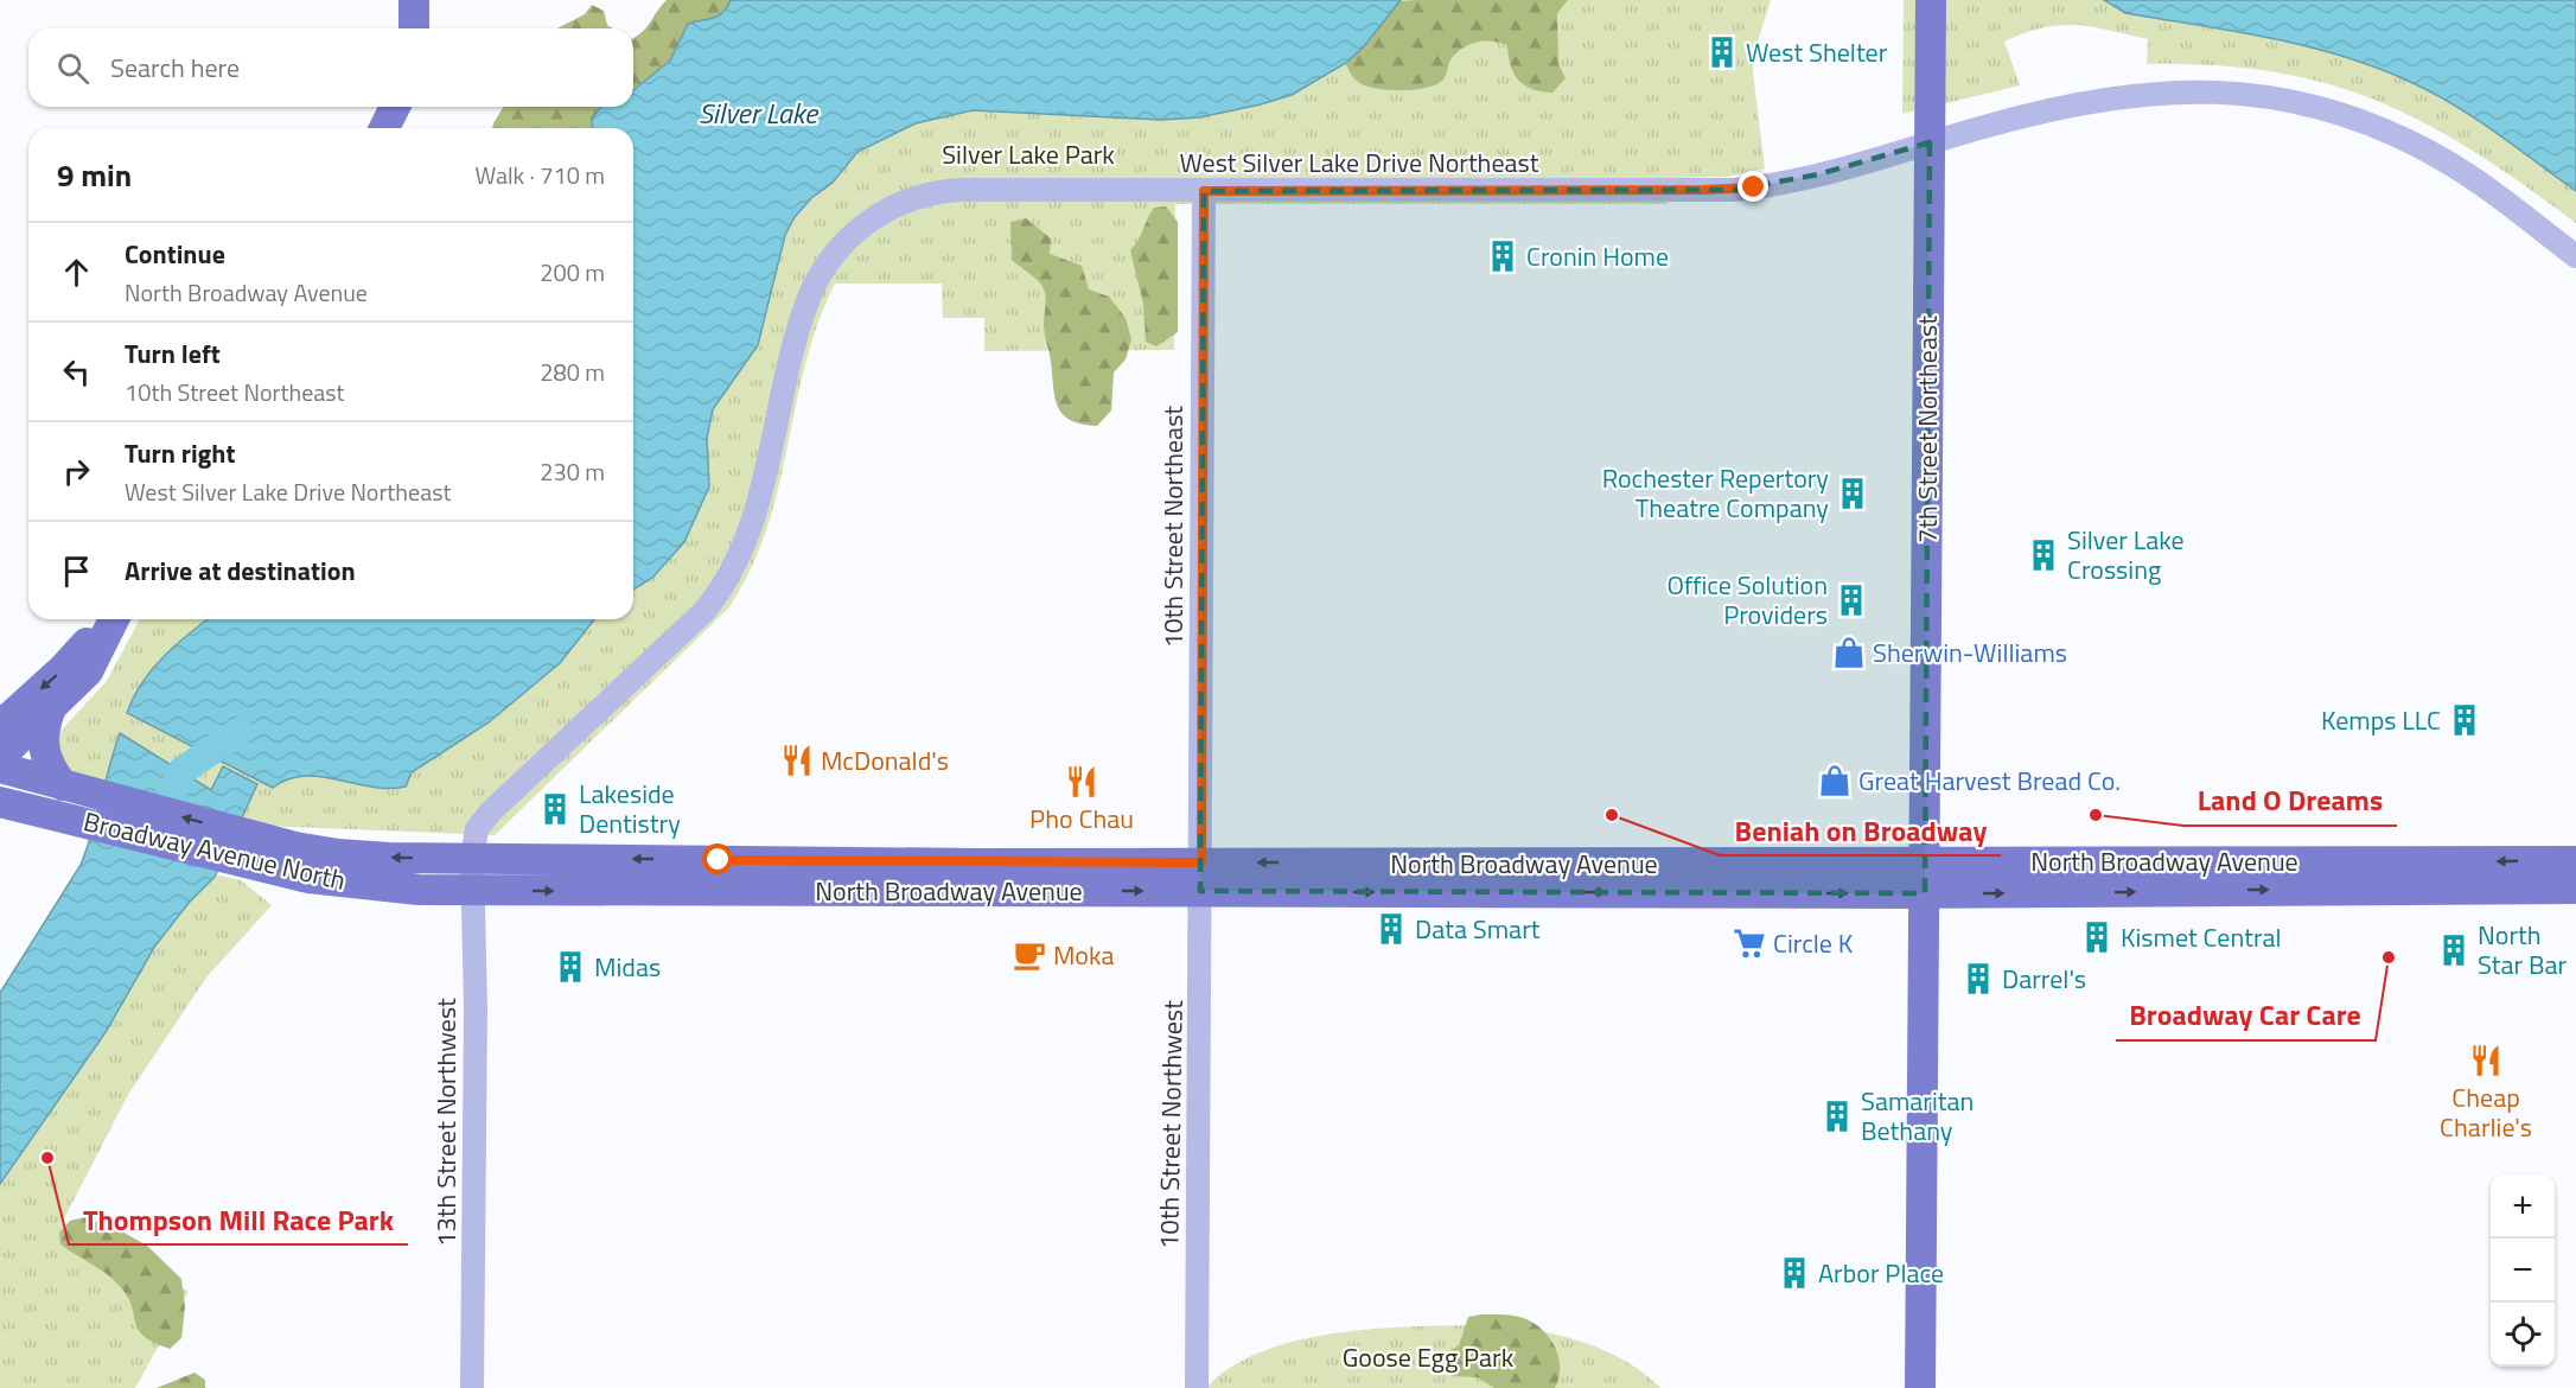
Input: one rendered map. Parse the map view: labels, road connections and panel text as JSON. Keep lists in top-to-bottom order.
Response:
{
  "streets": {
    "main road": ["7th Street Northeast", "Broadway Avenue North", "North Broadway Avenue"],
    "street": [
      "West Silver Lake Drive Northeast",
      "10th Street Northeast",
      "13th Street Northwest",
      "10th Street Northwest"
    ]
  },
  "crossings": [
    ["West Silver Lake Drive Northeast", "7th Street Northeast"],
    ["West Silver Lake Drive Northeast", "10th Street Northeast"],
    ["West Silver Lake Drive Northeast", "Broadway Avenue North"],
    ["West Silver Lake Drive Northeast", "North Broadway Avenue"],
    ["West Silver Lake Drive Northeast", "13th Street Northwest"],
    ["7th Street Northeast", "North Broadway Avenue"],
    ["10th Street Northeast", "North Broadway Avenue"],
    ["10th Street Northeast", "10th Street Northwest"],
    ["Broadway Avenue North", "North Broadway Avenue"],
    ["Broadway Avenue North", "13th Street Northwest"],
    ["North Broadway Avenue", "13th Street Northwest"],
    ["North Broadway Avenue", "10th Street Northwest"]
  ],
  "water": ["Silver Lake"],
  "parks": ["Silver Lake Park", "Goose Egg Park"],
  "places": {
    "building": [
      "West Shelter",
      "Cronin Home",
      "Rochester Repertory Theatre Company",
      "Silver Lake Crossing",
      "Office Solution Providers",
      "Kemps LLC",
      "Lakeside Dentistry",
      "Data Smart",
      "Kismet Central",
      "North Star Bar",
      "Midas",
      "Darrel's",
      "Samaritan Bethany",
      "Arbor Place"
    ],
    "shop": ["Sherwin-Williams", "Great Harvest Bread Co."],
    "restaurant": ["McDonald's", "Pho Chau", "Cheap Charlie's"],
    "other": [
      "Beniah on Broadway",
      "Land O Dreams",
      "Broadway Car Care",
      "Thompson Mill Race Park"
    ],
    "supermarket": ["Circle K"],
    "cafe": ["Moka"]
  },
  "page": {
    "search": "Search here",
    "heading": ["9 min", "Walk · 710 m"],
    "list": [
      ["Continue", "North Broadway Avenue", "200 m"],
      ["Turn left", "10th Street Northeast", "280 m"],
      ["Turn right", "West Silver Lake Drive Northeast", "230 m"],
      "Arrive at destination"
    ],
    "map_buttons": ["+", "−"]
  }
}
